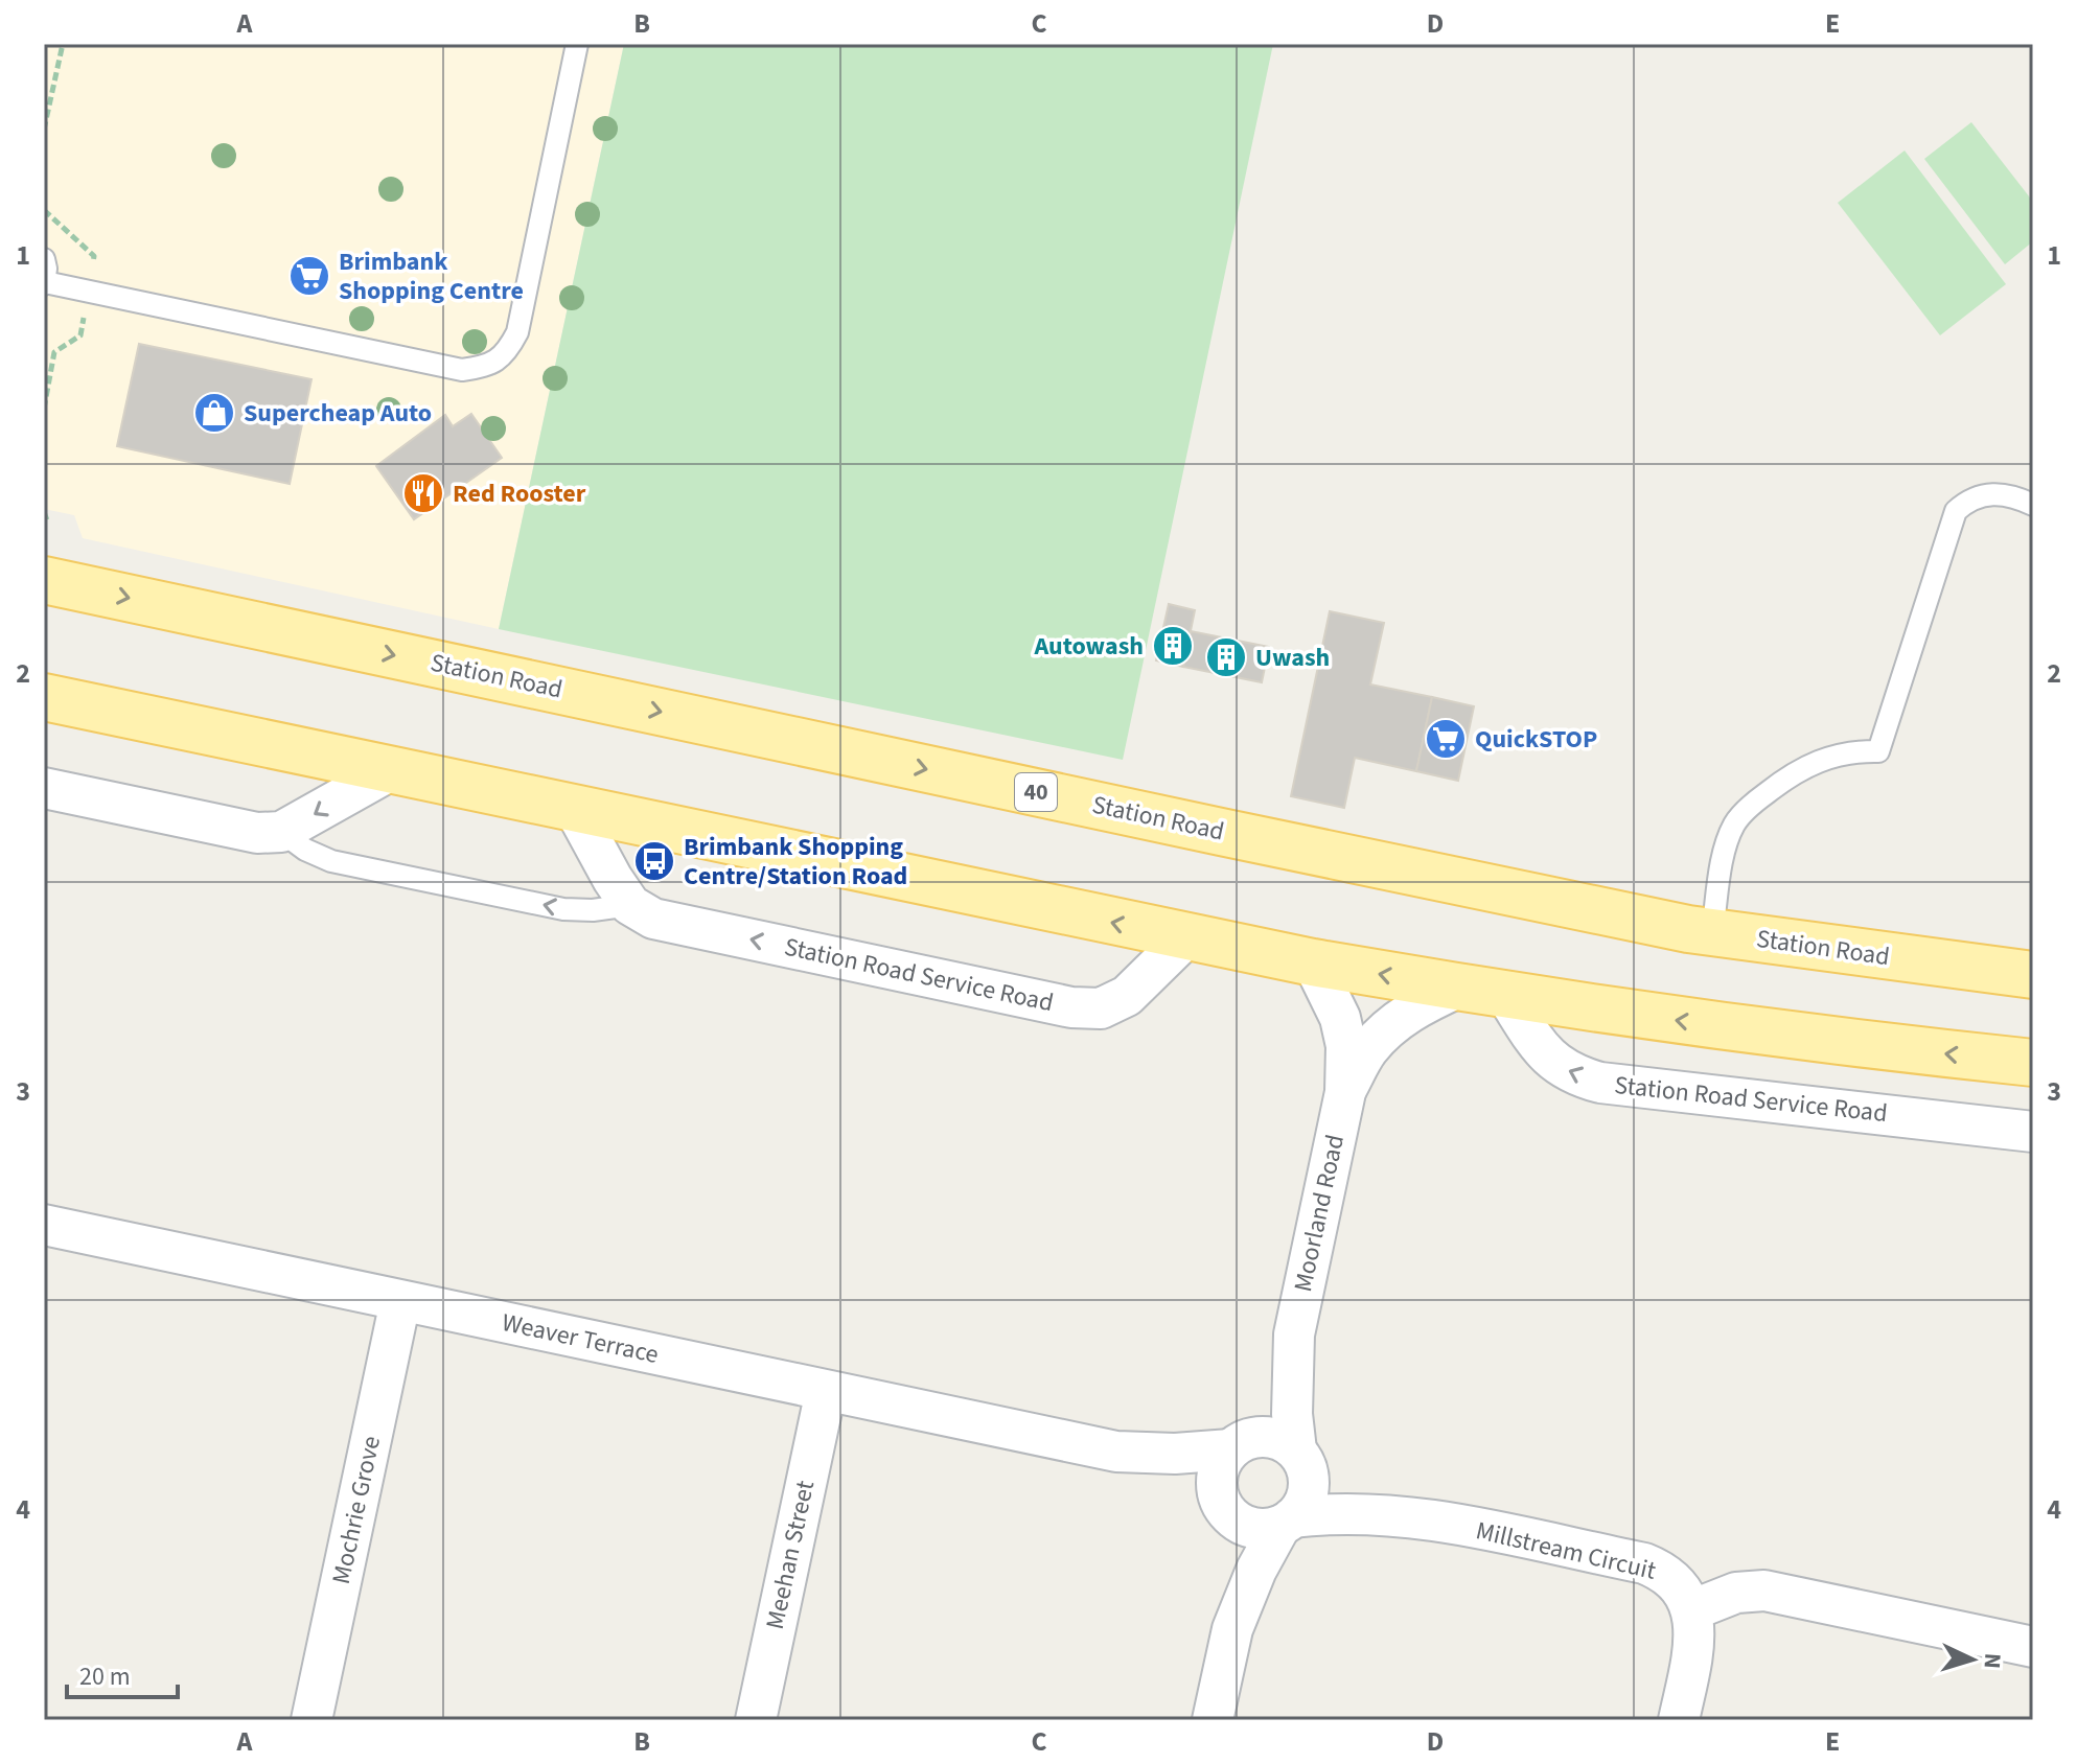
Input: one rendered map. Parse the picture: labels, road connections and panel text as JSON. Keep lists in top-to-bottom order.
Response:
{
  "streets": {
    "main road": ["Station Road", "40"],
    "street": [
      "Station Road Service Road",
      "Moorland Road",
      "Weaver Terrace",
      "Mochrie Grove",
      "Millstream Circuit",
      "Meehan Street"
    ]
  },
  "crossings": [
    ["Moorland Road", "Weaver Terrace"],
    ["Moorland Road", "Millstream Circuit"],
    ["Weaver Terrace", "Mochrie Grove"],
    ["Weaver Terrace", "Millstream Circuit"],
    ["Weaver Terrace", "Meehan Street"]
  ],
  "one_way": ["Station Road Service Road"],
  "places": {
    "supermarket": ["Brimbank Shopping Centre", "QuickSTOP"],
    "shop": ["Supercheap Auto"],
    "restaurant": ["Red Rooster"],
    "building": ["Autowash", "Uwash"],
    "bus stop": ["Brimbank Shopping Centre/Station Road"]
  },
  "scale_bar": "20 m",
  "north": "right",
  "grid": {
    "columns": [
      "A",
      "B",
      "C",
      "D",
      "E"
    ],
    "rows": [
      "1",
      "2",
      "3",
      "4"
    ]
  }
}
